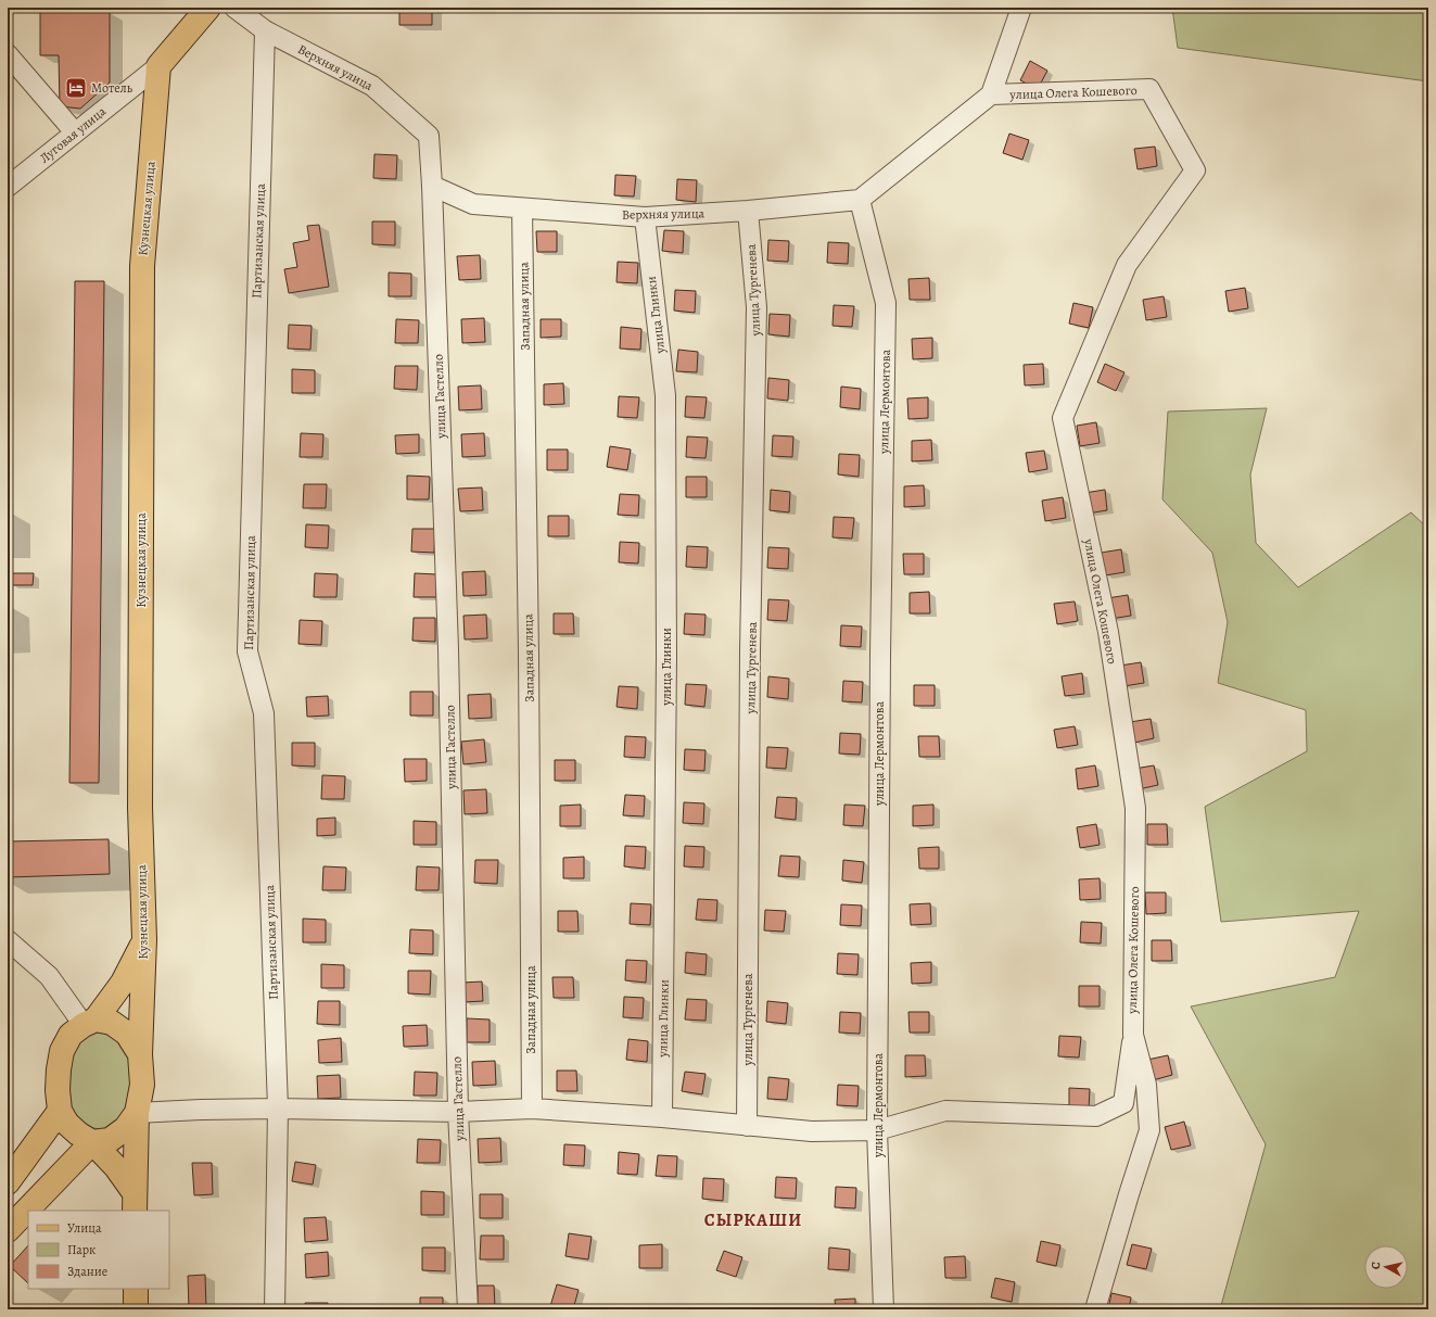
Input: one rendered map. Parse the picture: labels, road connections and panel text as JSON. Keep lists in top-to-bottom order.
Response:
{
  "streets": {
    "main road": ["Луговая улица", "Кузнецкая улица"],
    "street": [
      "Верхняя улица",
      "улица Олега Кошевого",
      "Партизанская улица",
      "улица Тургенева",
      "Западная улица",
      "улица Глинки",
      "улица Гастелло",
      "улица Лермонтова"
    ]
  },
  "crossings": [
    ["Верхняя улица", "Партизанская улица"],
    ["Верхняя улица", "улица Тургенева"],
    ["Верхняя улица", "Западная улица"],
    ["Верхняя улица", "улица Глинки"],
    ["Верхняя улица", "улица Гастелло"],
    ["Верхняя улица", "улица Лермонтова"],
    ["Луговая улица", "Кузнецкая улица"]
  ],
  "districts": ["СЫРКАШИ"],
  "places": {
    "hotel": ["Мотель"]
  },
  "legend": ["Улица", "Парк", "Здание"],
  "north": "left"
}
